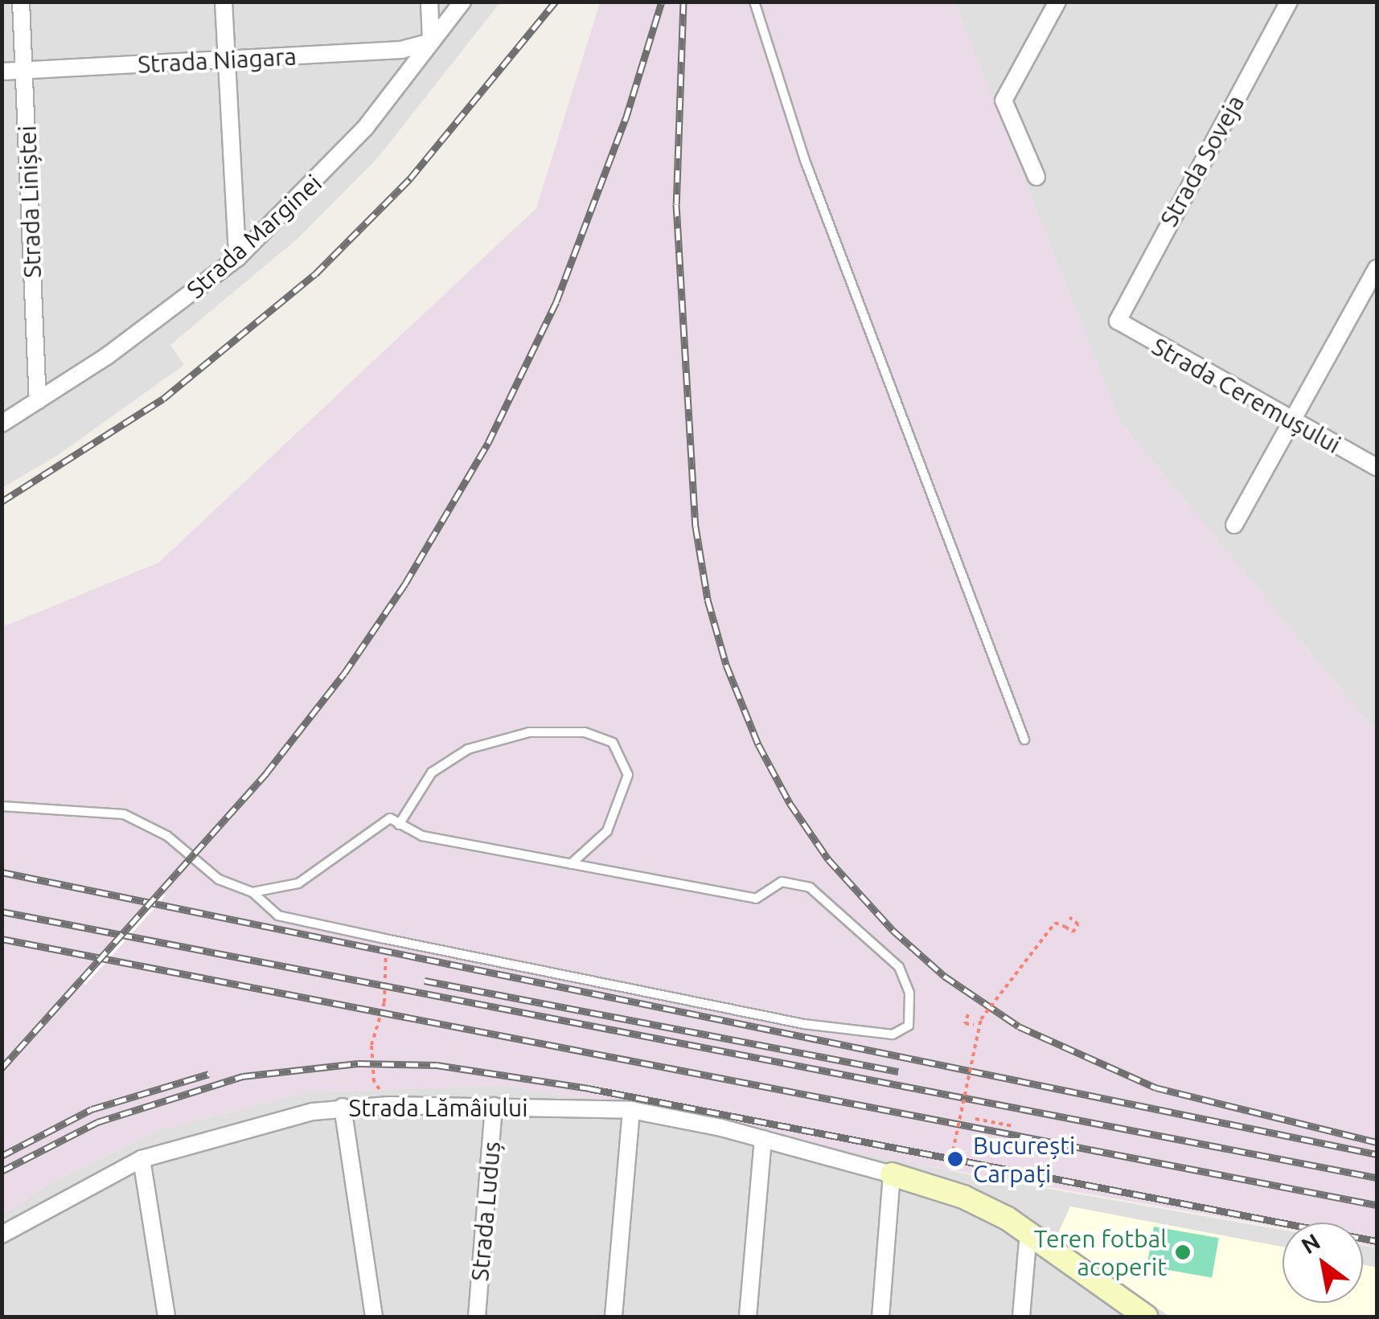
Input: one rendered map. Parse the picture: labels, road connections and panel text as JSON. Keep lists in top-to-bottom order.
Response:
{
  "streets": {
    "street": [
      "Strada Niagara",
      "Strada Soveja",
      "Strada Liniștei",
      "Strada Marginei",
      "Strada Ceremușului",
      "Strada Lămâiului",
      "Strada Luduș"
    ]
  },
  "crossings": [
    ["Strada Niagara", "Strada Liniștei"],
    ["Strada Niagara", "Strada Marginei"],
    ["Strada Soveja", "Strada Ceremușului"],
    ["Strada Liniștei", "Strada Marginei"],
    ["Strada Lămâiului", "Strada Luduș"]
  ],
  "places": ["București Carpați", "Teren fotbal acoperit"],
  "north": "top left"
}
